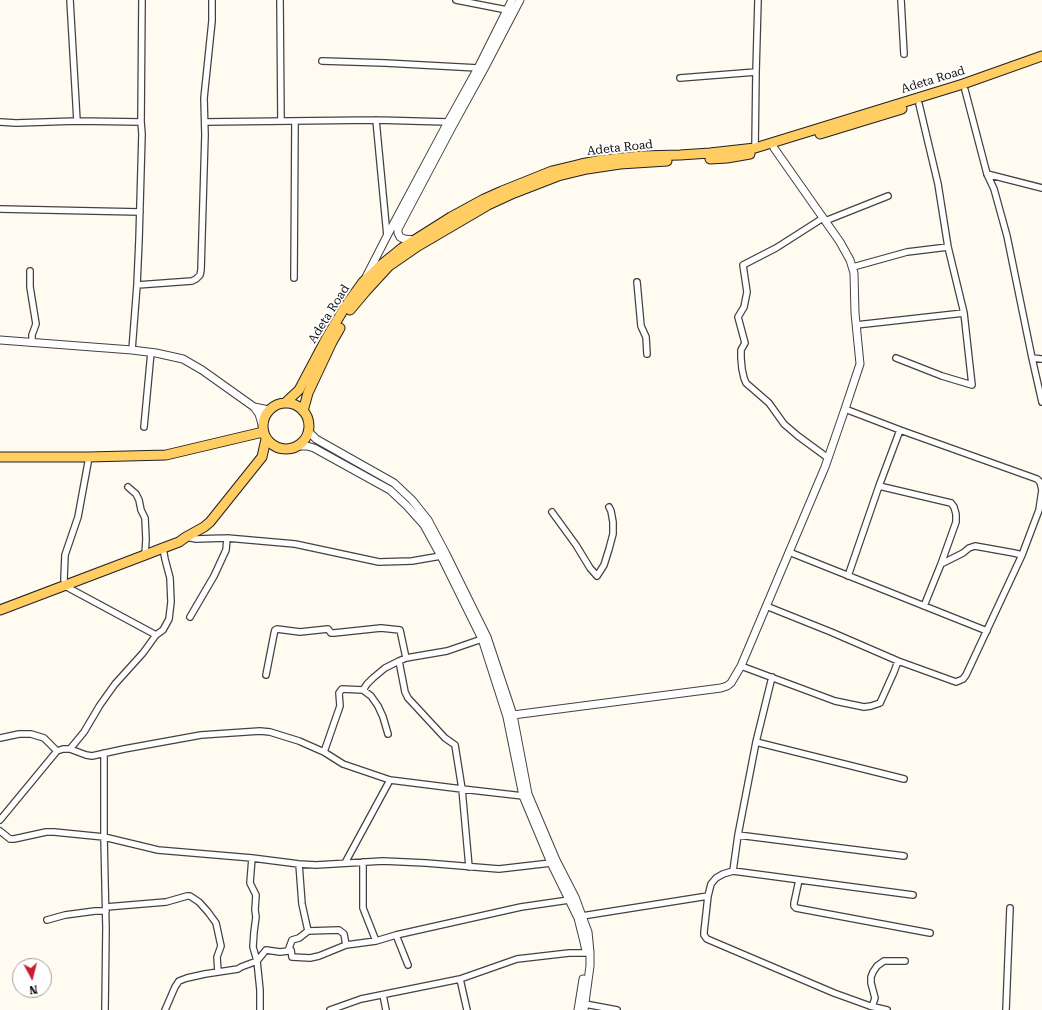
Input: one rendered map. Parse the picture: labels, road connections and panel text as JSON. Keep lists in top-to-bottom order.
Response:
{
  "streets": {
    "main road": ["Adeta Road"]
  },
  "north": "bottom"
}
